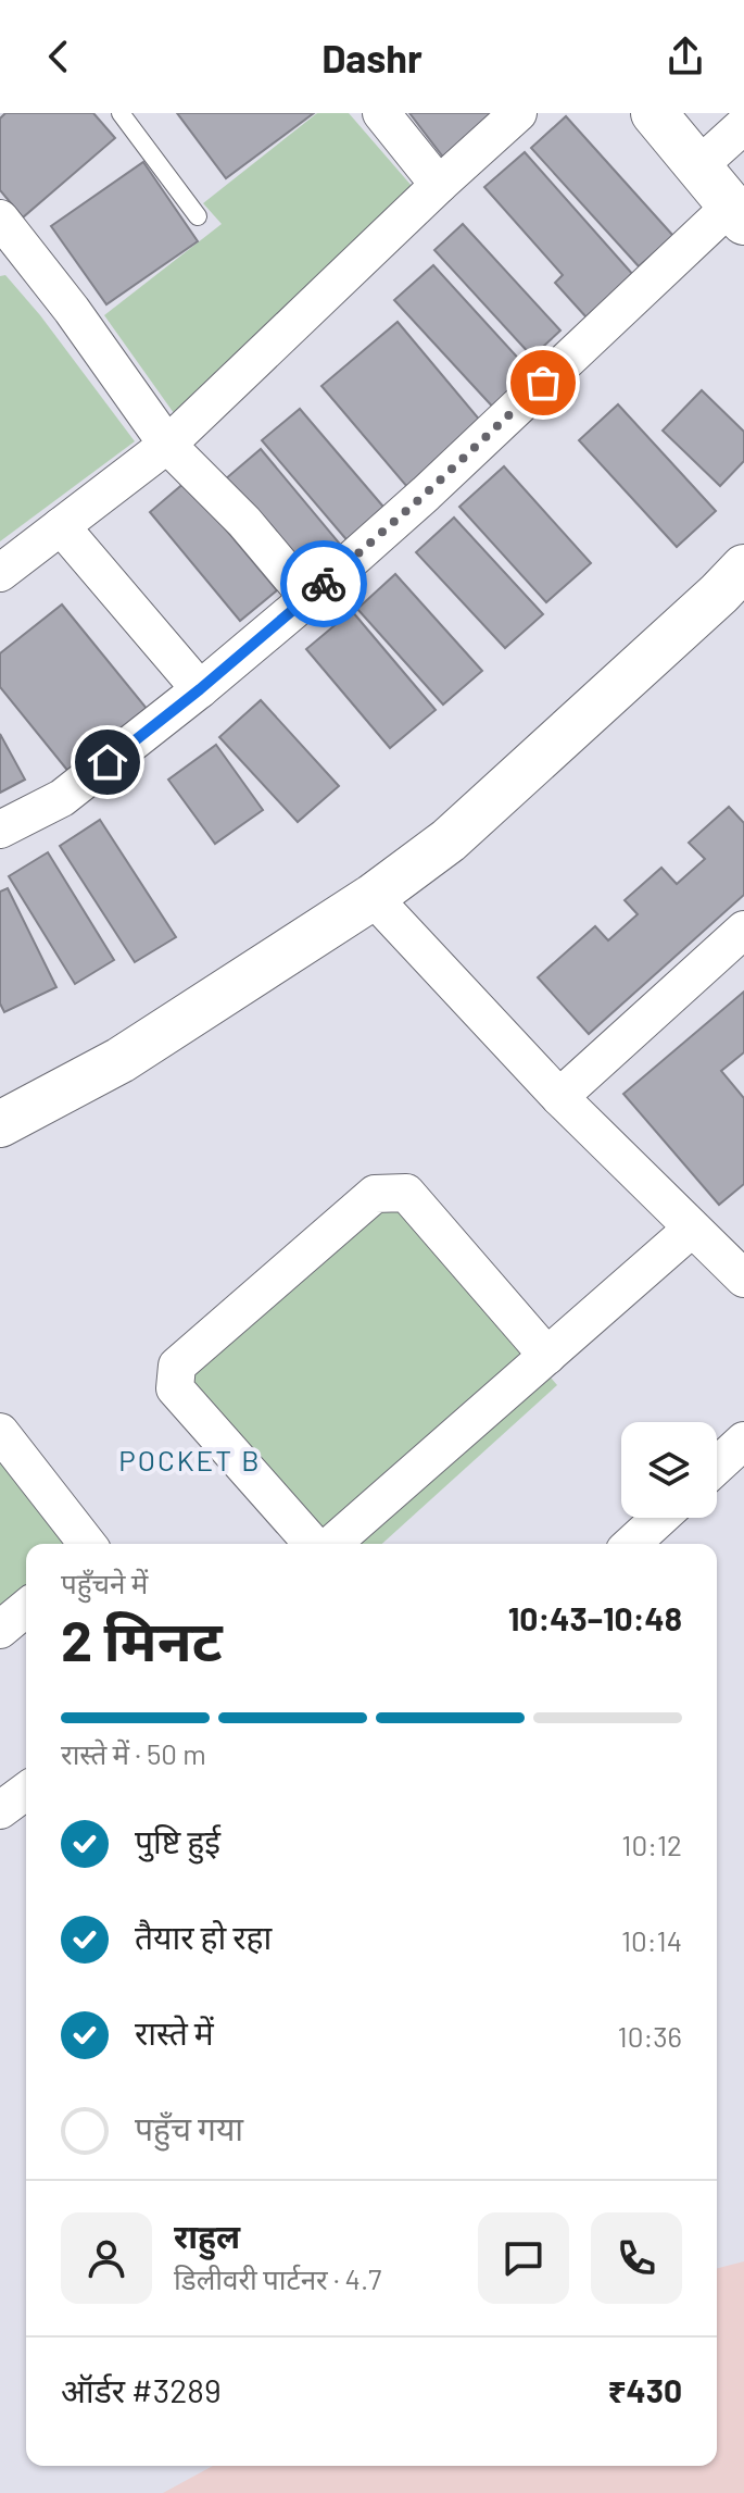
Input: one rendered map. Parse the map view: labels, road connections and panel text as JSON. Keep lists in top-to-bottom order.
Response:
{
  "districts": ["POCKET B"],
  "page": {
    "header": "Dashr",
    "heading": ["2 मिनट", "पहुँचने में", "10:43–10:48"],
    "panel": [
      "राहुल",
      "डिलीवरी पार्टनर · 4.7",
      "ऑर्डर #3289",
      "₹430"
    ],
    "bar": "रास्ते में · 50 m",
    "list": [
      ["पुष्टि हुई", "10:12"],
      ["तैयार हो रहा", "10:14"],
      ["रास्ते में", "10:36"],
      "पहुँच गया"
    ]
  }
}
